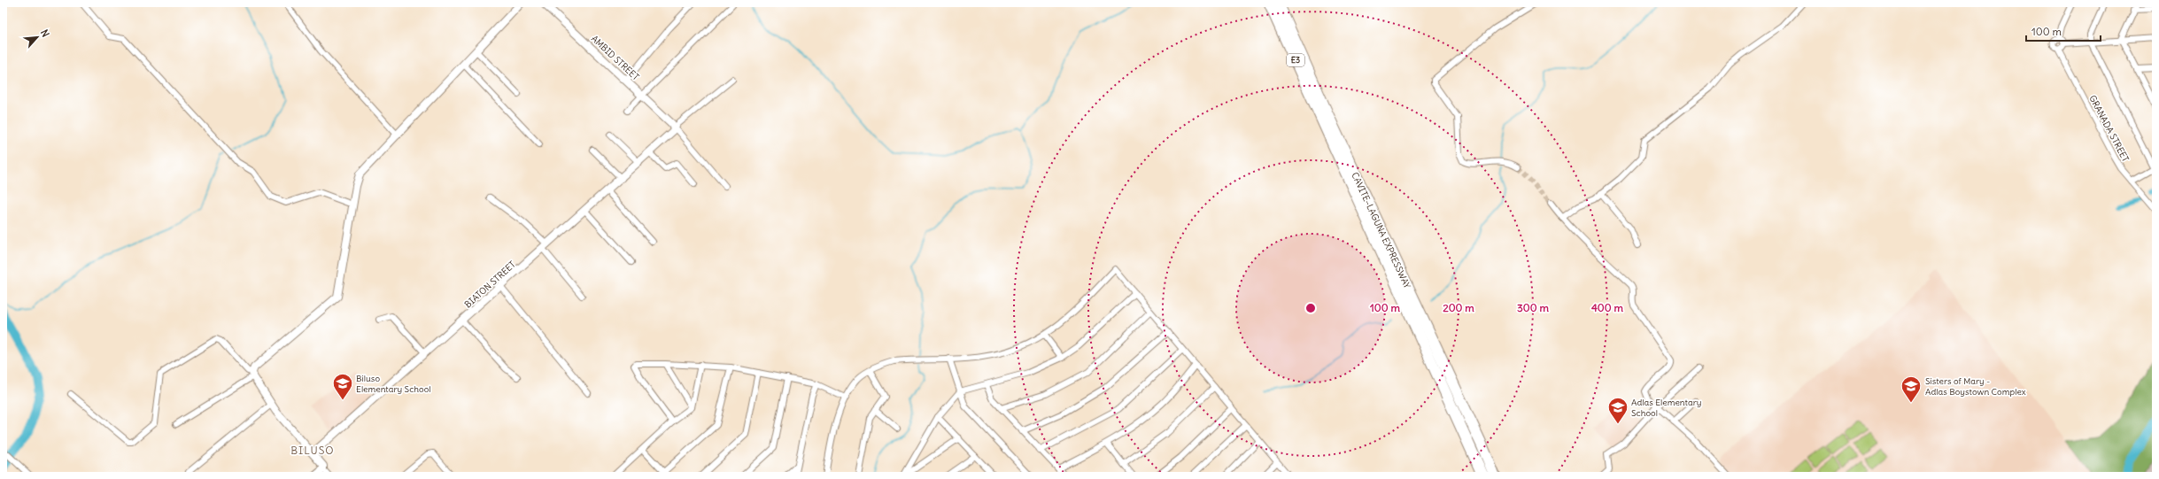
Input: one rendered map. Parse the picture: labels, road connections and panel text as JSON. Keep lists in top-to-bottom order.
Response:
{
  "streets": {
    "highway": ["E3", "CAVITE–LAGUNA EXPRESSWAY"],
    "street": ["AMBID STREET", "GRANADA STREET", "BIATON STREET"]
  },
  "crossings": [
    ["AMBID STREET", "BIATON STREET"]
  ],
  "districts": ["BILUSO"],
  "places": {
    "school or university": ["Biluso Elementary School", "Sisters of Mary - Adlas Boystown Complex", "Adlas Elementary School"]
  },
  "scale_bar": "100 m",
  "north": "top right",
  "rings": [
    "100 m",
    "200 m",
    "300 m",
    "400 m"
  ]
}
